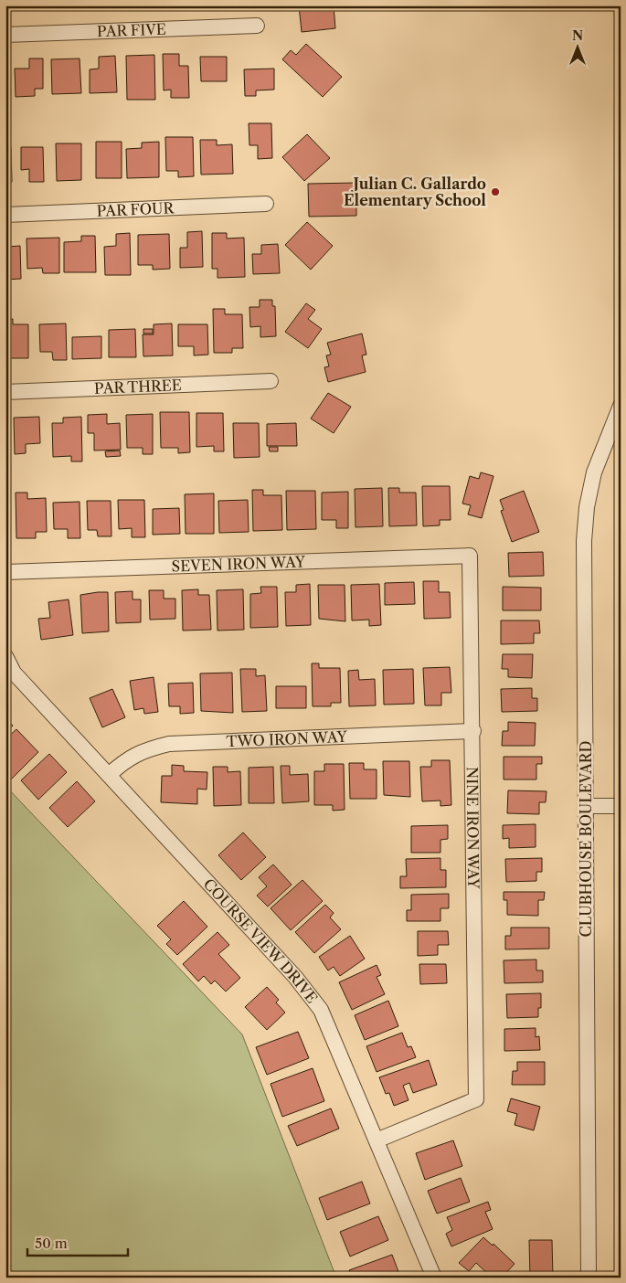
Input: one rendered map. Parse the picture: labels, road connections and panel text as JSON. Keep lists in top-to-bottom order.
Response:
{
  "streets": {
    "street": [
      "PAR FIVE",
      "PAR FOUR",
      "PAR THREE",
      "SEVEN IRON WAY",
      "TWO IRON WAY",
      "NINE IRON WAY",
      "CLUBHOUSE BOULEVARD",
      "COURSE VIEW DRIVE"
    ]
  },
  "crossings": [
    ["SEVEN IRON WAY", "NINE IRON WAY"],
    ["TWO IRON WAY", "NINE IRON WAY"],
    ["TWO IRON WAY", "COURSE VIEW DRIVE"],
    ["NINE IRON WAY", "COURSE VIEW DRIVE"]
  ],
  "places": ["Julian C. Gallardo Elementary School"],
  "scale_bar": "50 m",
  "north": "top"
}
